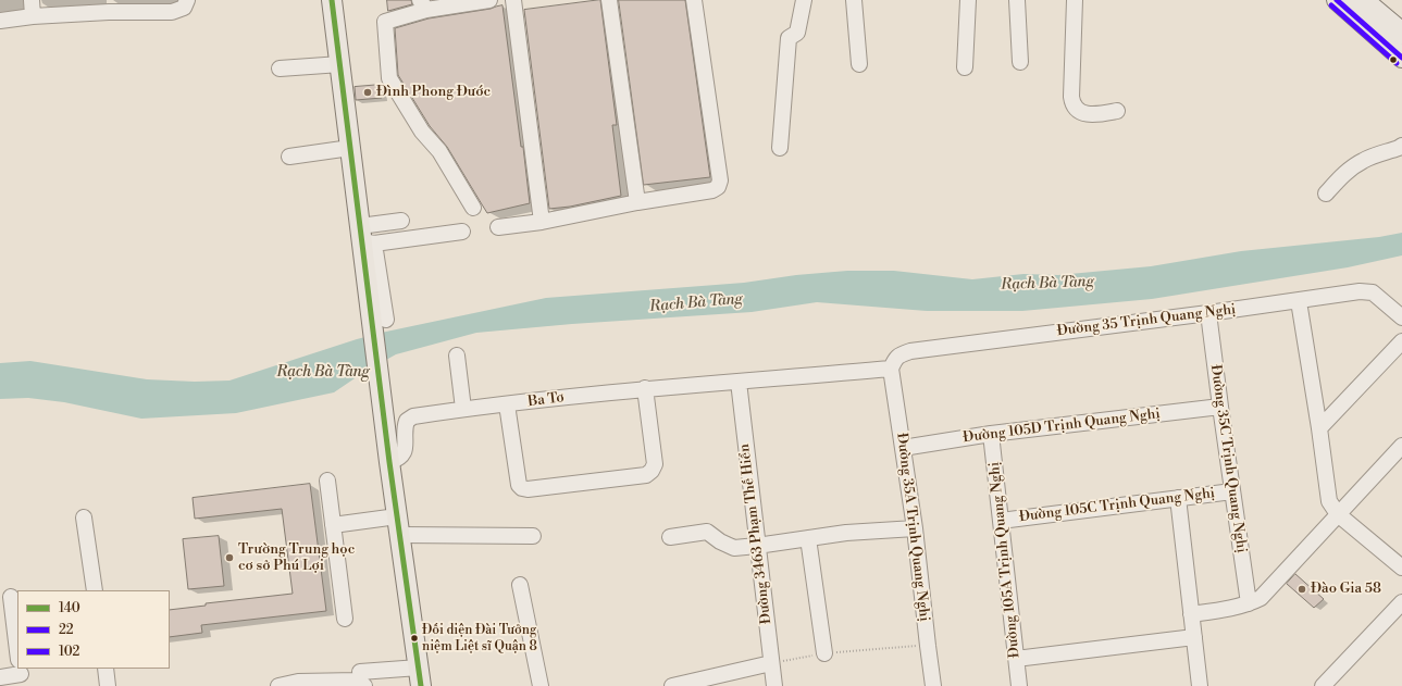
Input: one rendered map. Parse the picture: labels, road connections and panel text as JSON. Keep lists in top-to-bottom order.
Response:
{
  "streets": {
    "street": [
      "Đường 35 Trịnh Quang Nghị",
      "Ba Tơ",
      "Đường 105D Trịnh Quang Nghị",
      "Đường 35C Trịnh Quang Nghị",
      "Đường 105C Trịnh Quang Nghị",
      "Đường 35A Trịnh Quang Nghị",
      "Đường 3463 Phạm Thế Hiển",
      "Đường 105A Trịnh Quang Nghị"
    ]
  },
  "crossings": [
    ["Đường 35 Trịnh Quang Nghị", "Ba Tơ"],
    ["Đường 35 Trịnh Quang Nghị", "Đường 35C Trịnh Quang Nghị"],
    ["Đường 35 Trịnh Quang Nghị", "Đường 35A Trịnh Quang Nghị"],
    ["Ba Tơ", "Đường 35A Trịnh Quang Nghị"],
    ["Ba Tơ", "Đường 3463 Phạm Thế Hiển"],
    ["Đường 105D Trịnh Quang Nghị", "Đường 35C Trịnh Quang Nghị"],
    ["Đường 105D Trịnh Quang Nghị", "Đường 35A Trịnh Quang Nghị"],
    ["Đường 105D Trịnh Quang Nghị", "Đường 105A Trịnh Quang Nghị"],
    ["Đường 35C Trịnh Quang Nghị", "Đường 105C Trịnh Quang Nghị"],
    ["Đường 105C Trịnh Quang Nghị", "Đường 105A Trịnh Quang Nghị"]
  ],
  "water": ["Rạch Bà Tàng"],
  "places": [
    "Đình Phong Đước",
    "Trường Trung học cơ sở Phú Lợi",
    "Đào Gia 58",
    "Đối diện Đài Tưởng niệm Liệt sĩ Quận 8"
  ],
  "lines": ["transit line 140", "transit line 22", "transit line 102"],
  "legend": ["140", "22", "102"]
}
